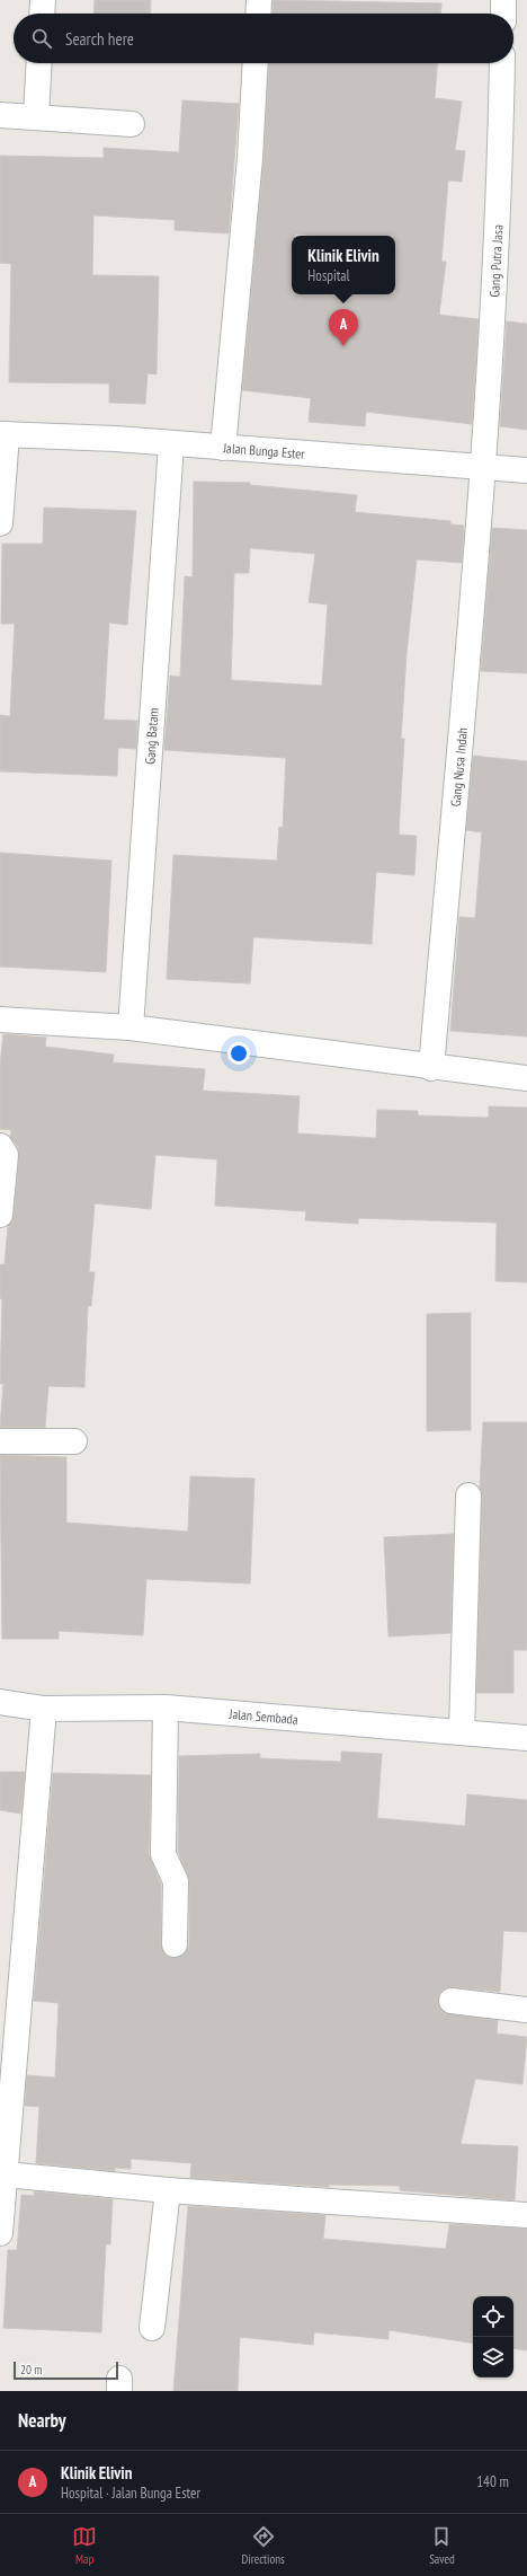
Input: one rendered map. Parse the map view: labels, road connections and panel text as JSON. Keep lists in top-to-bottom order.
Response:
{
  "streets": {
    "street": [
      "Gang Putra Jasa",
      "Jalan Bunga Ester",
      "Gang Batam",
      "Gang Nusa Indah",
      "Jalan Sembada"
    ]
  },
  "crossings": [
    ["Gang Putra Jasa", "Jalan Bunga Ester"],
    ["Gang Putra Jasa", "Gang Nusa Indah"],
    ["Jalan Bunga Ester", "Gang Batam"],
    ["Jalan Bunga Ester", "Gang Nusa Indah"]
  ],
  "scale_bar": "20 m",
  "page": {
    "search": "Search here",
    "popup": ["Klinik Elivin", "Hospital"],
    "pins": "A",
    "scale": "20 m",
    "heading": "Nearby",
    "list": [
      {
        "mark": "A",
        "name": "Klinik Elivin",
        "note": "Hospital · Jalan Bunga Ester",
        "value": "140 m"
      }
    ],
    "nav": ["Map", "Directions", "Saved"]
  }
}
